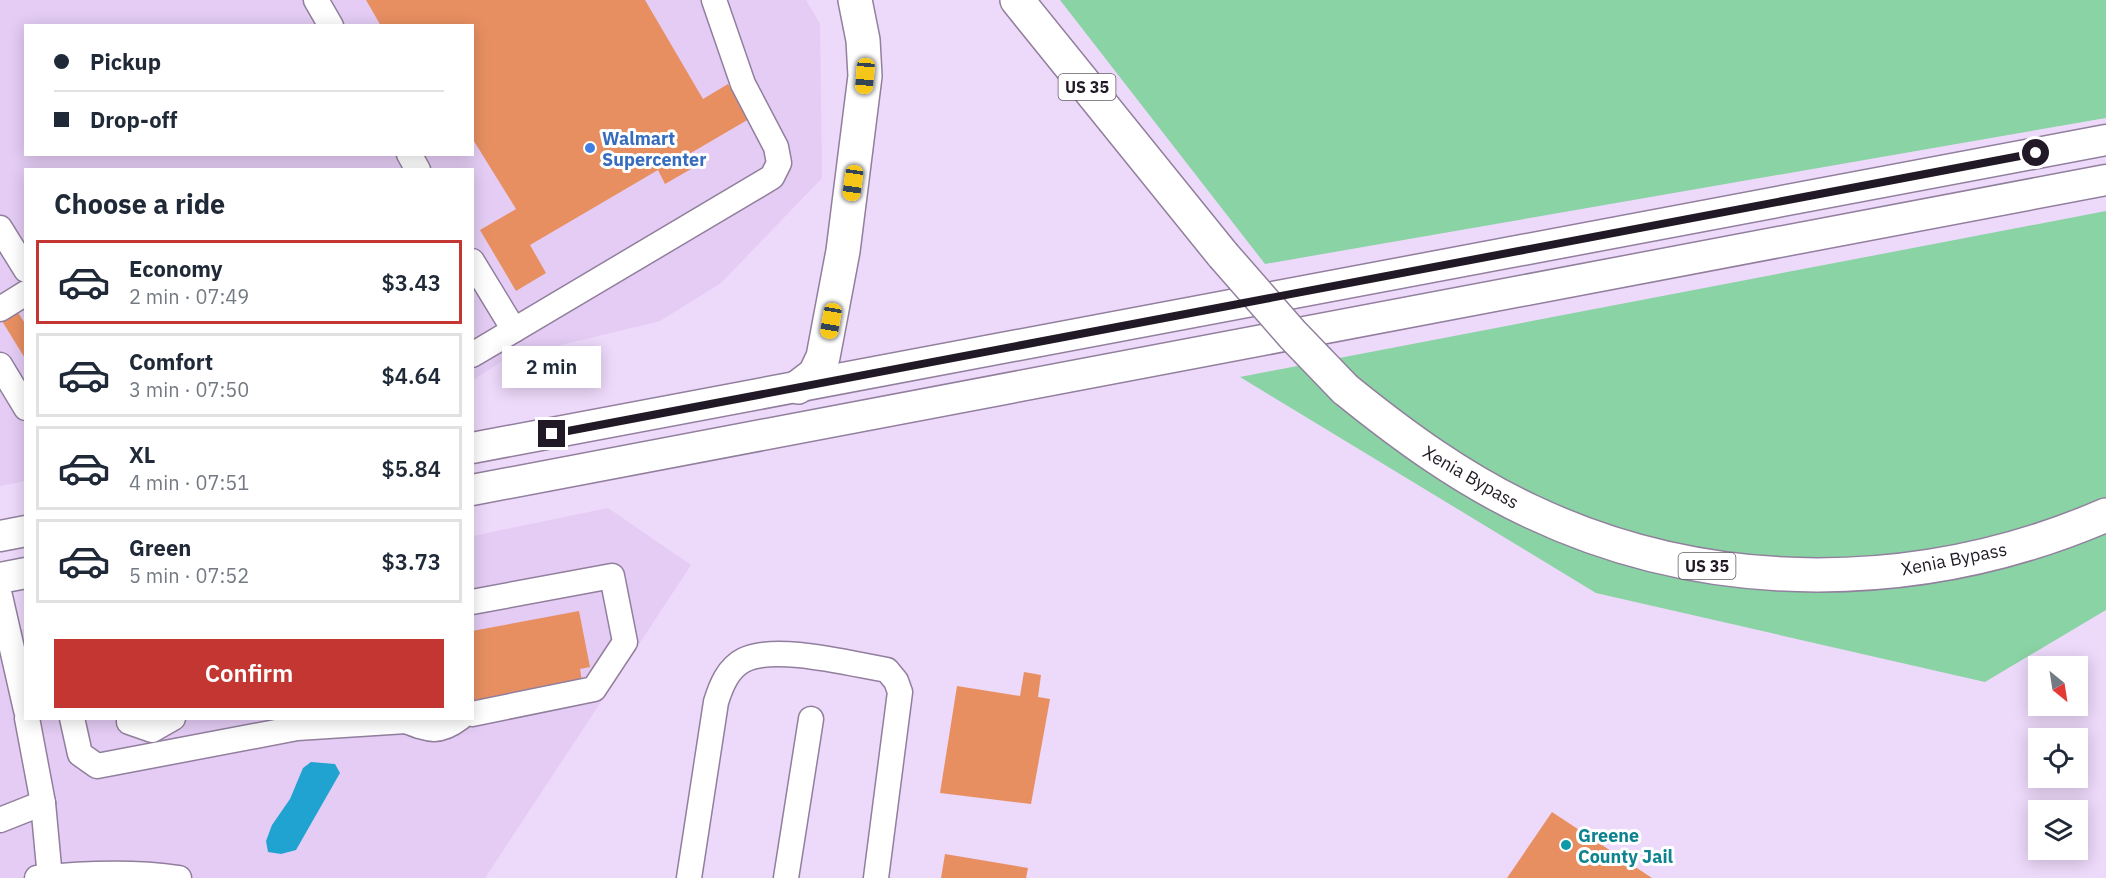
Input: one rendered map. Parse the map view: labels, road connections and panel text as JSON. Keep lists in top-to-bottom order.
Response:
{
  "streets": {
    "highway": ["US 35", "Xenia Bypass"]
  },
  "places": ["Walmart Supercenter", "Greene County Jail"],
  "north": "bottom right",
  "page": {
    "banner": ["Pickup", "Drop-off"],
    "heading": "Choose a ride",
    "list": [
      {
        "name": "Economy",
        "note": "2 min · 07:49",
        "value": "$3.43"
      },
      {
        "name": "Comfort",
        "note": "3 min · 07:50",
        "value": "$4.64"
      },
      {
        "name": "XL",
        "note": "4 min · 07:51",
        "value": "$5.84"
      },
      {
        "name": "Green",
        "note": "5 min · 07:52",
        "value": "$3.73"
      }
    ],
    "bubble": "2 min",
    "buttons": "Confirm"
  }
}
